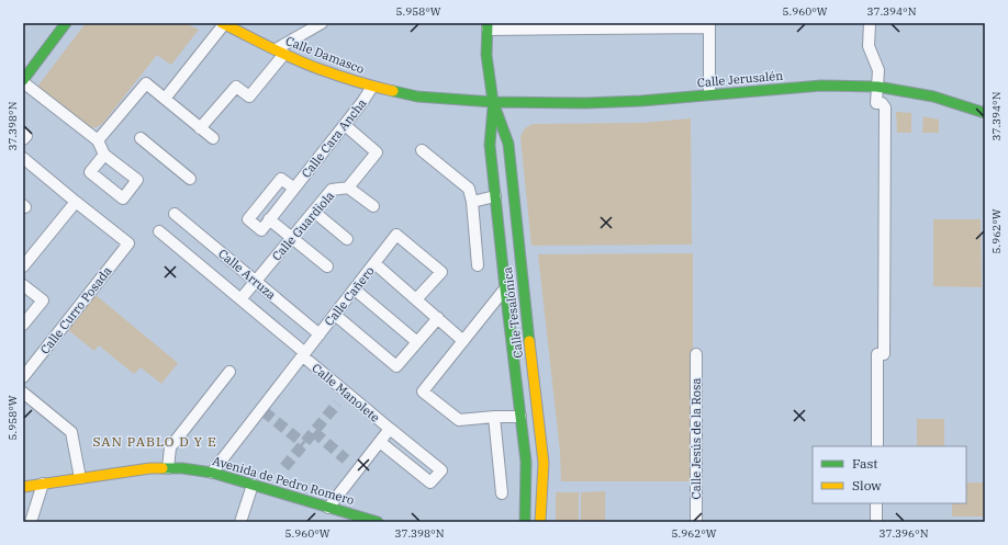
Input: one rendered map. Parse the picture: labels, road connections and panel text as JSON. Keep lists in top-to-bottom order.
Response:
{
  "streets": {
    "street": [
      "Calle Damasco",
      "Calle Jerusalén",
      "Calle Cara Ancha",
      "Calle Guardiola",
      "Calle Arruza",
      "Calle Cañero",
      "Calle Curro Posada",
      "Calle Tesalónica",
      "Calle Manolete",
      "Calle Jesús de la Rosa",
      "Avenida de Pedro Romero"
    ]
  },
  "crossings": [
    ["Calle Damasco", "Calle Jerusalén"],
    ["Calle Damasco", "Calle Cara Ancha"],
    ["Calle Damasco", "Calle Tesalónica"],
    ["Calle Jerusalén", "Calle Tesalónica"],
    ["Calle Cara Ancha", "Calle Guardiola"],
    ["Calle Guardiola", "Calle Arruza"],
    ["Calle Guardiola", "Calle Manolete"],
    ["Calle Arruza", "Calle Cañero"],
    ["Calle Cañero", "Calle Manolete"],
    ["Calle Cañero", "Avenida de Pedro Romero"]
  ],
  "districts": ["SAN PABLO D Y E"],
  "legend": ["Fast", "Slow"],
  "coordinates": [
    "5.958°W",
    "5.960°W",
    "37.394°N",
    "37.398°N",
    "5.962°W",
    "37.396°N"
  ]
}
